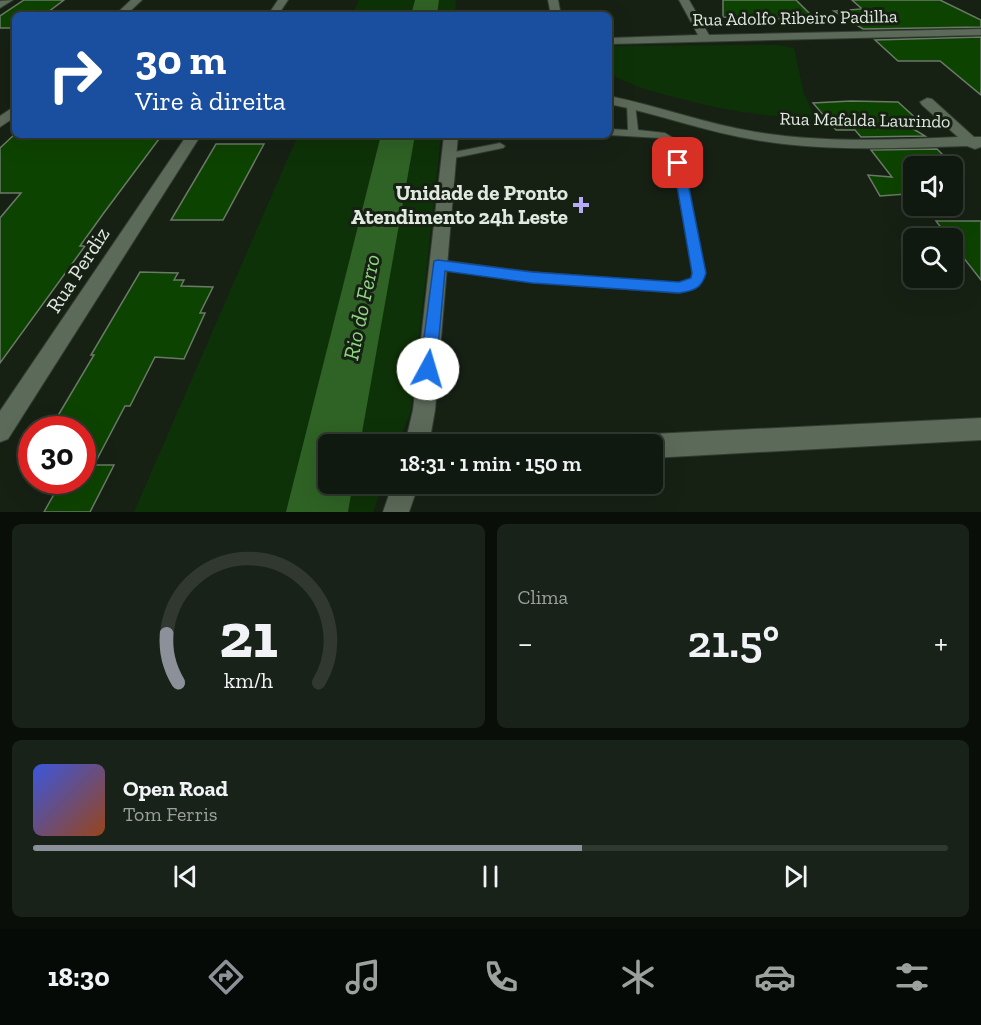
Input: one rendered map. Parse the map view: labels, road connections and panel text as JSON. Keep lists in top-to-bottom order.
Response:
{
  "streets": {
    "street": ["Rua Adolfo Ribeiro Padilha", "Rua Mafalda Laurindo", "Rua Perdiz"]
  },
  "water": ["Rio do Ferro"],
  "places": {
    "health": ["Unidade de Pronto Atendimento 24h Leste"]
  },
  "page": {
    "turn": ["30 m", "Vire à direita"],
    "limit": "30",
    "trip": "18:31 · 1 min · 150 m",
    "tile": "Clima",
    "heat": ["−", "21.5°", "+"],
    "song": ["Open Road", "Tom Ferris"],
    "tabs": "18:30",
    "gauge": ["21", "km/h"]
  }
}
